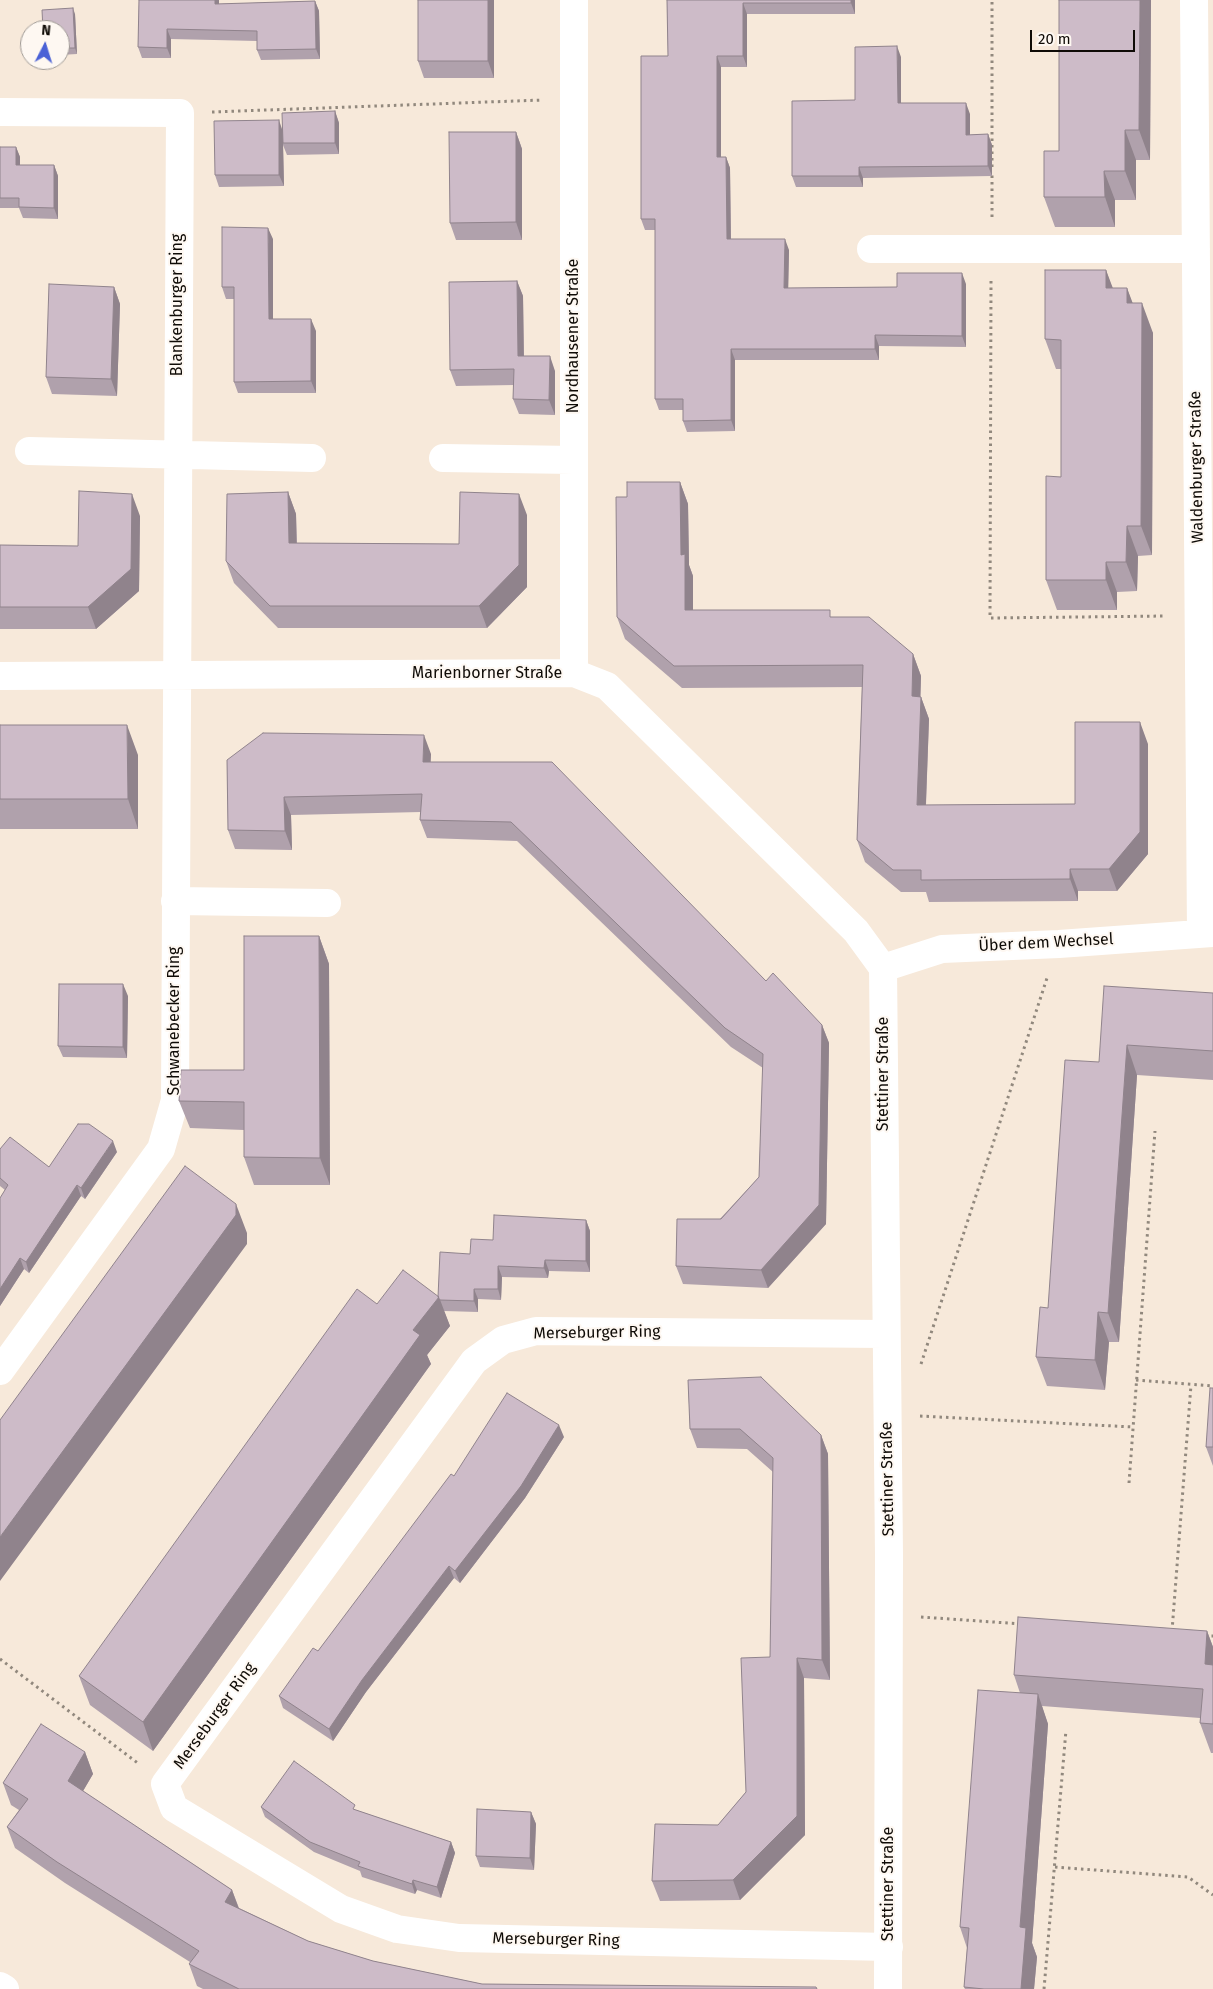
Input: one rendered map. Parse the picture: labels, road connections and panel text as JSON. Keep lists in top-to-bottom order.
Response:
{
  "streets": {
    "street": [
      "Blankenburger Ring",
      "Nordhausener Straße",
      "Waldenburger Straße",
      "Marienborner Straße",
      "Über dem Wechsel",
      "Schwanebecker Ring",
      "Stettiner Straße",
      "Merseburger Ring"
    ]
  },
  "crossings": [
    ["Blankenburger Ring", "Marienborner Straße"],
    ["Blankenburger Ring", "Schwanebecker Ring"],
    ["Nordhausener Straße", "Marienborner Straße"],
    ["Waldenburger Straße", "Über dem Wechsel"],
    ["Marienborner Straße", "Über dem Wechsel"],
    ["Marienborner Straße", "Schwanebecker Ring"],
    ["Marienborner Straße", "Stettiner Straße"],
    ["Über dem Wechsel", "Stettiner Straße"],
    ["Stettiner Straße", "Merseburger Ring"]
  ],
  "scale_bar": "20 m",
  "north": "top"
}
